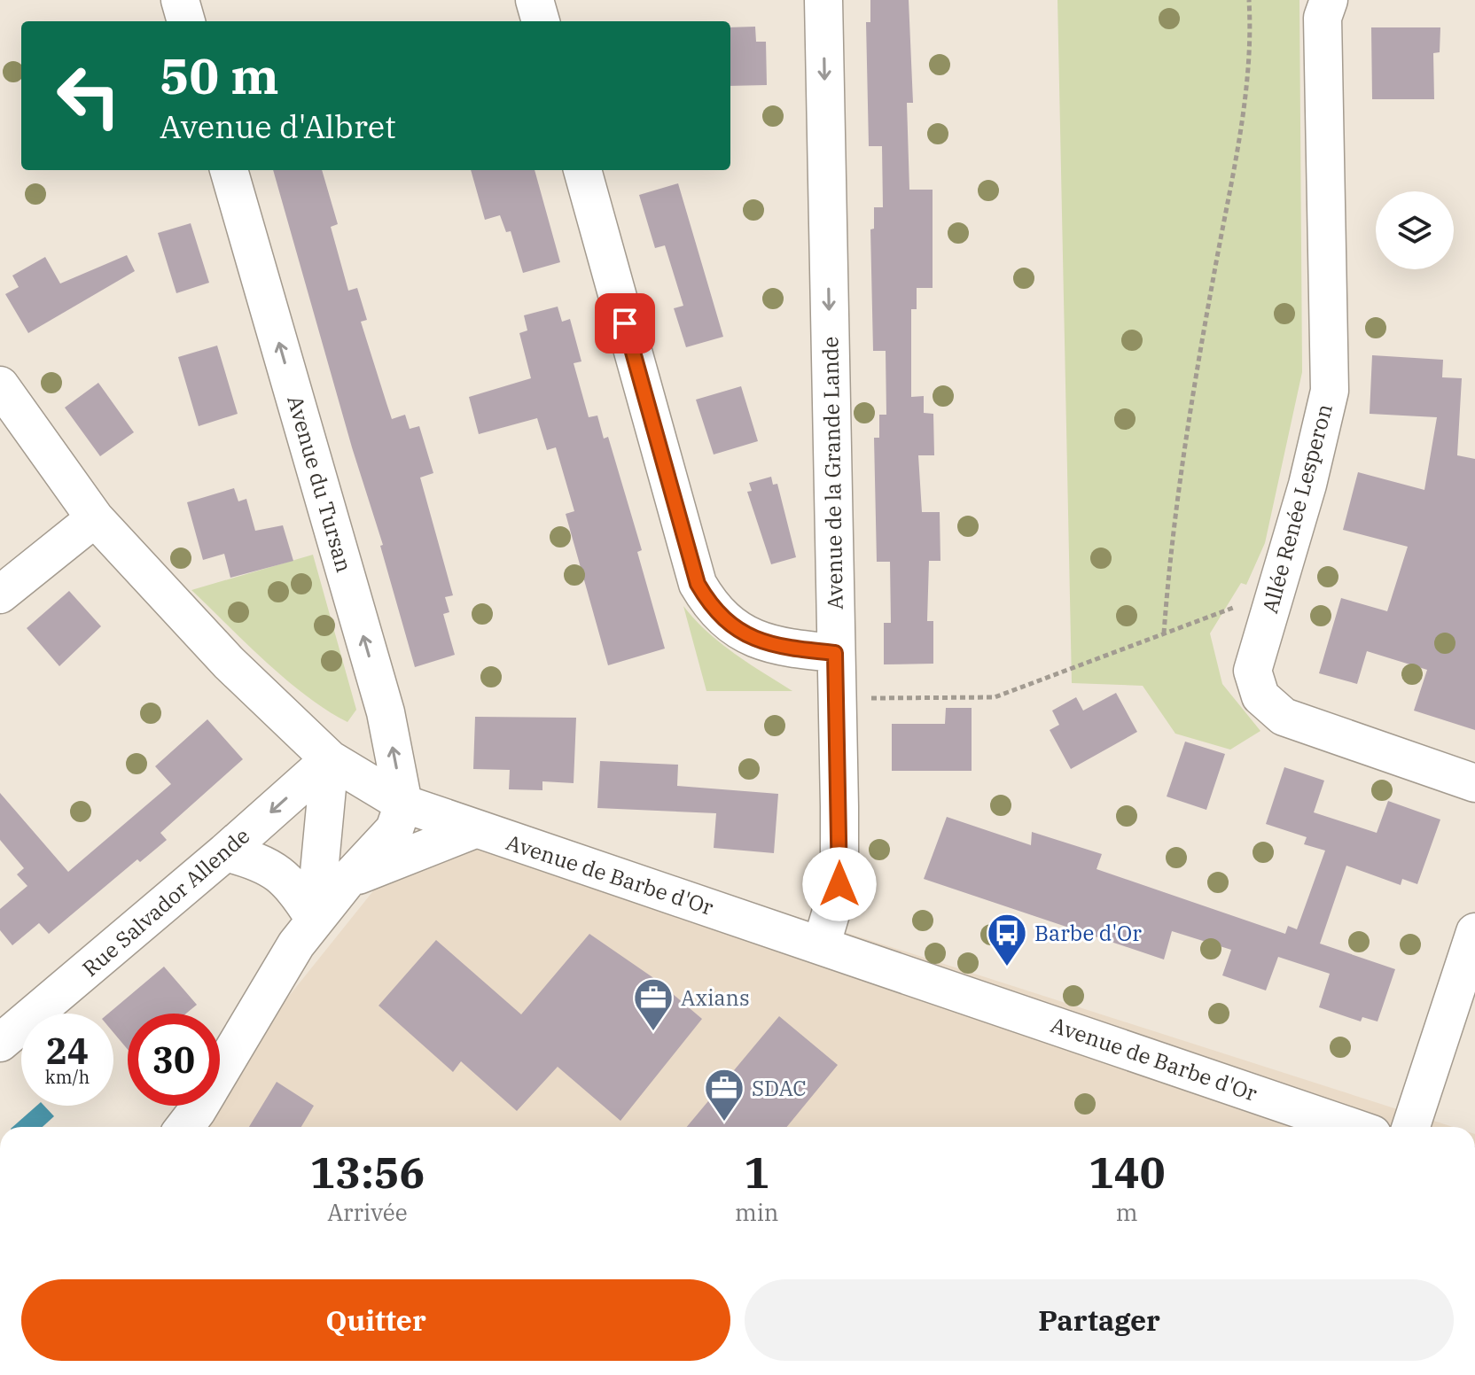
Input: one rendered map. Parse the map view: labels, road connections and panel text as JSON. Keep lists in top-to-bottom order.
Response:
{
  "streets": {
    "street": [
      "Avenue de la Grande Lande",
      "Avenue du Tursan",
      "Allée Renée Lesperon",
      "Avenue de Barbe d'Or",
      "Rue Salvador Allende"
    ]
  },
  "crossings": [
    ["Avenue de la Grande Lande", "Avenue de Barbe d'Or"],
    ["Avenue du Tursan", "Avenue de Barbe d'Or"],
    ["Avenue de Barbe d'Or", "Rue Salvador Allende"]
  ],
  "one_way": ["Avenue de la Grande Lande", "Avenue du Tursan"],
  "places": {
    "bus stop": ["Barbe d'Or"],
    "office": ["Axians", "SDAC"]
  },
  "page": {
    "turn": ["50 m", "Avenue d'Albret"],
    "speed": "24 km/h",
    "limit": "30",
    "eta": [
      "13:56",
      "Arrivée",
      "1",
      "min",
      "140",
      "m"
    ],
    "buttons": ["Quitter", "Partager"]
  }
}
